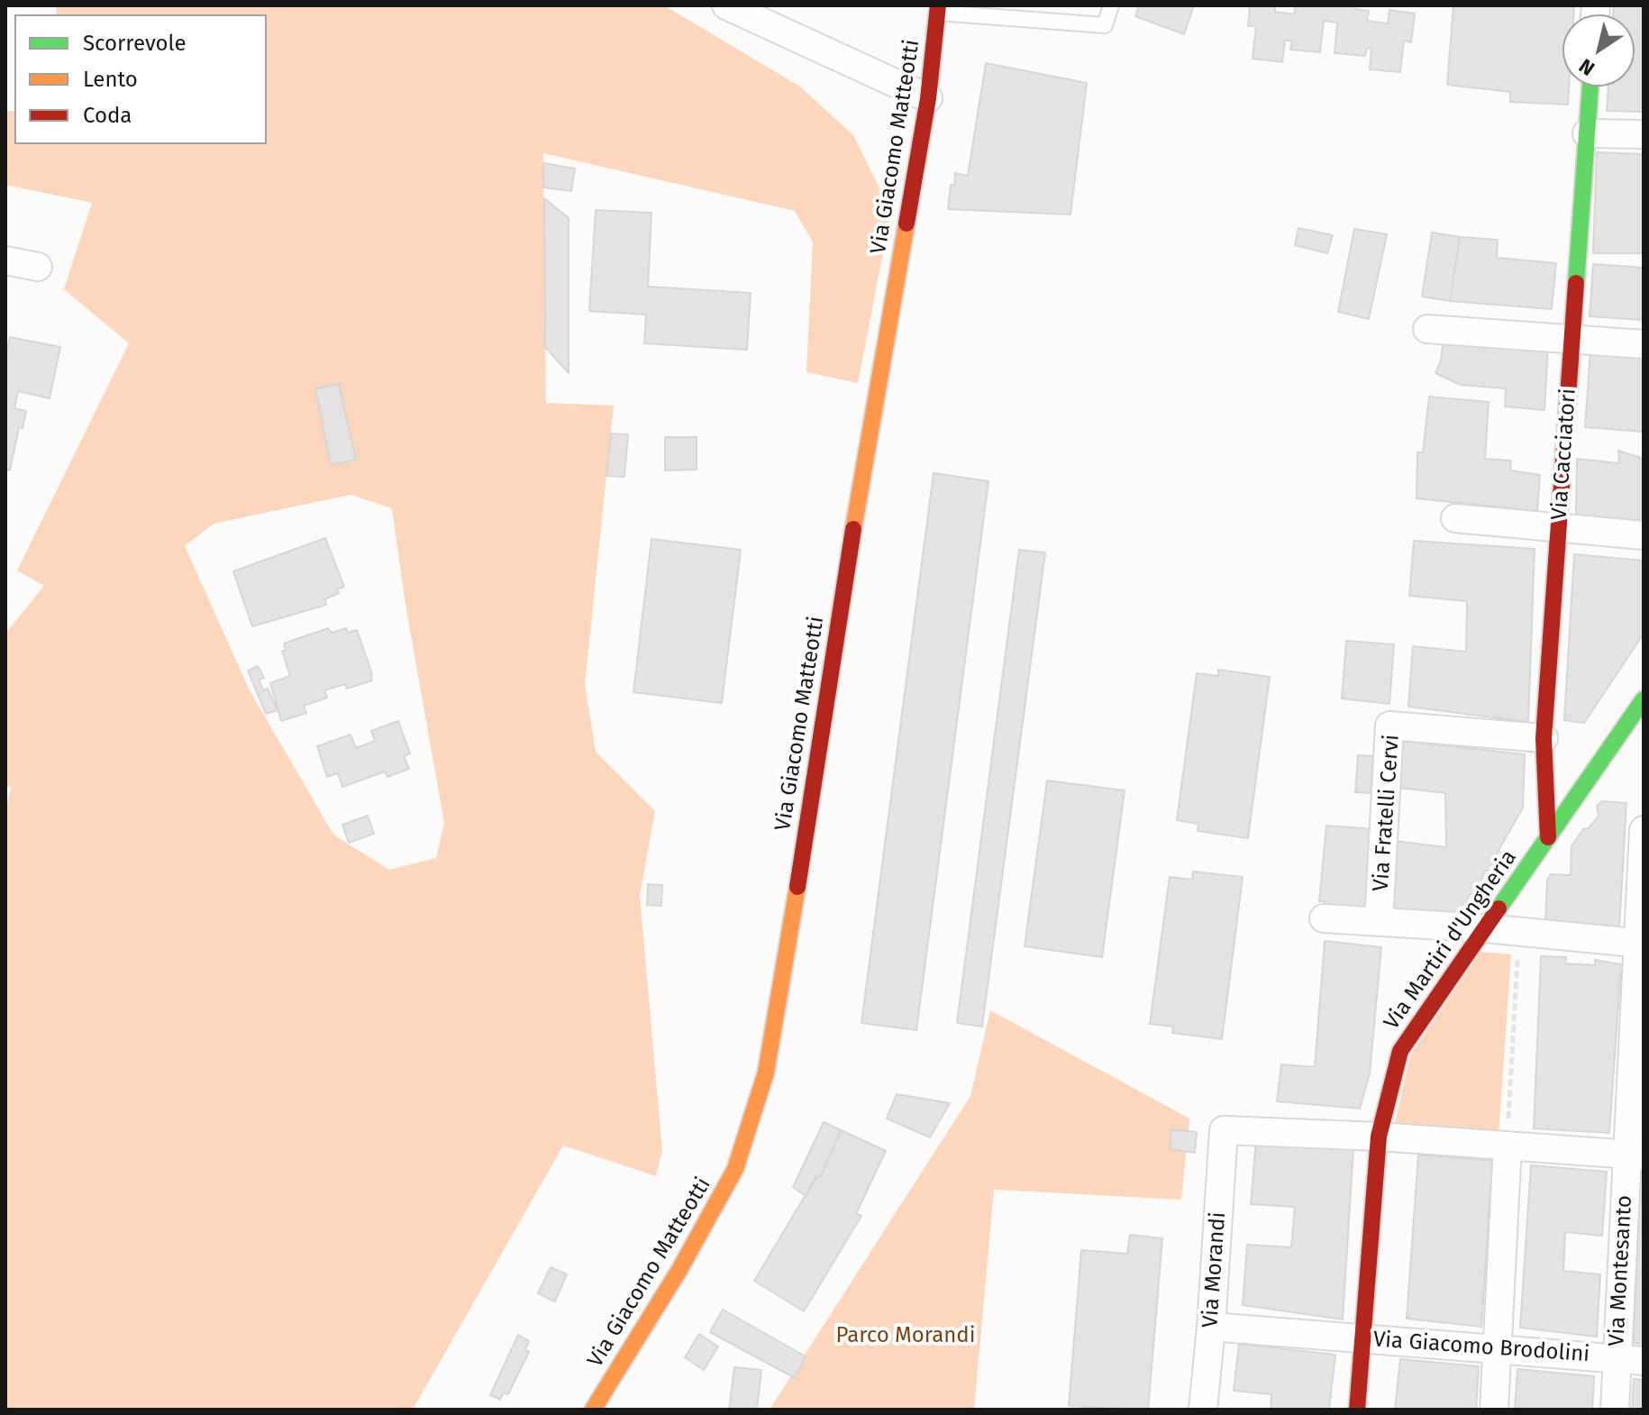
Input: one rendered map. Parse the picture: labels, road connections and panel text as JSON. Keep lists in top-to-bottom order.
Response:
{
  "streets": {
    "street": [
      "Via Giacomo Matteotti",
      "Via Cacciatori",
      "Via Fratelli Cervi",
      "Via Martiri d'Ungheria",
      "Via Morandi",
      "Via Montesanto",
      "Via Giacomo Brodolini"
    ]
  },
  "crossings": [
    ["Via Cacciatori", "Via Fratelli Cervi"],
    ["Via Cacciatori", "Via Martiri d'Ungheria"],
    ["Via Martiri d'Ungheria", "Via Morandi"],
    ["Via Martiri d'Ungheria", "Via Giacomo Brodolini"],
    ["Via Morandi", "Via Giacomo Brodolini"],
    ["Via Montesanto", "Via Giacomo Brodolini"]
  ],
  "parks": ["Parco Morandi"],
  "legend": ["Scorrevole", "Lento", "Coda"],
  "north": "bottom left"
}
